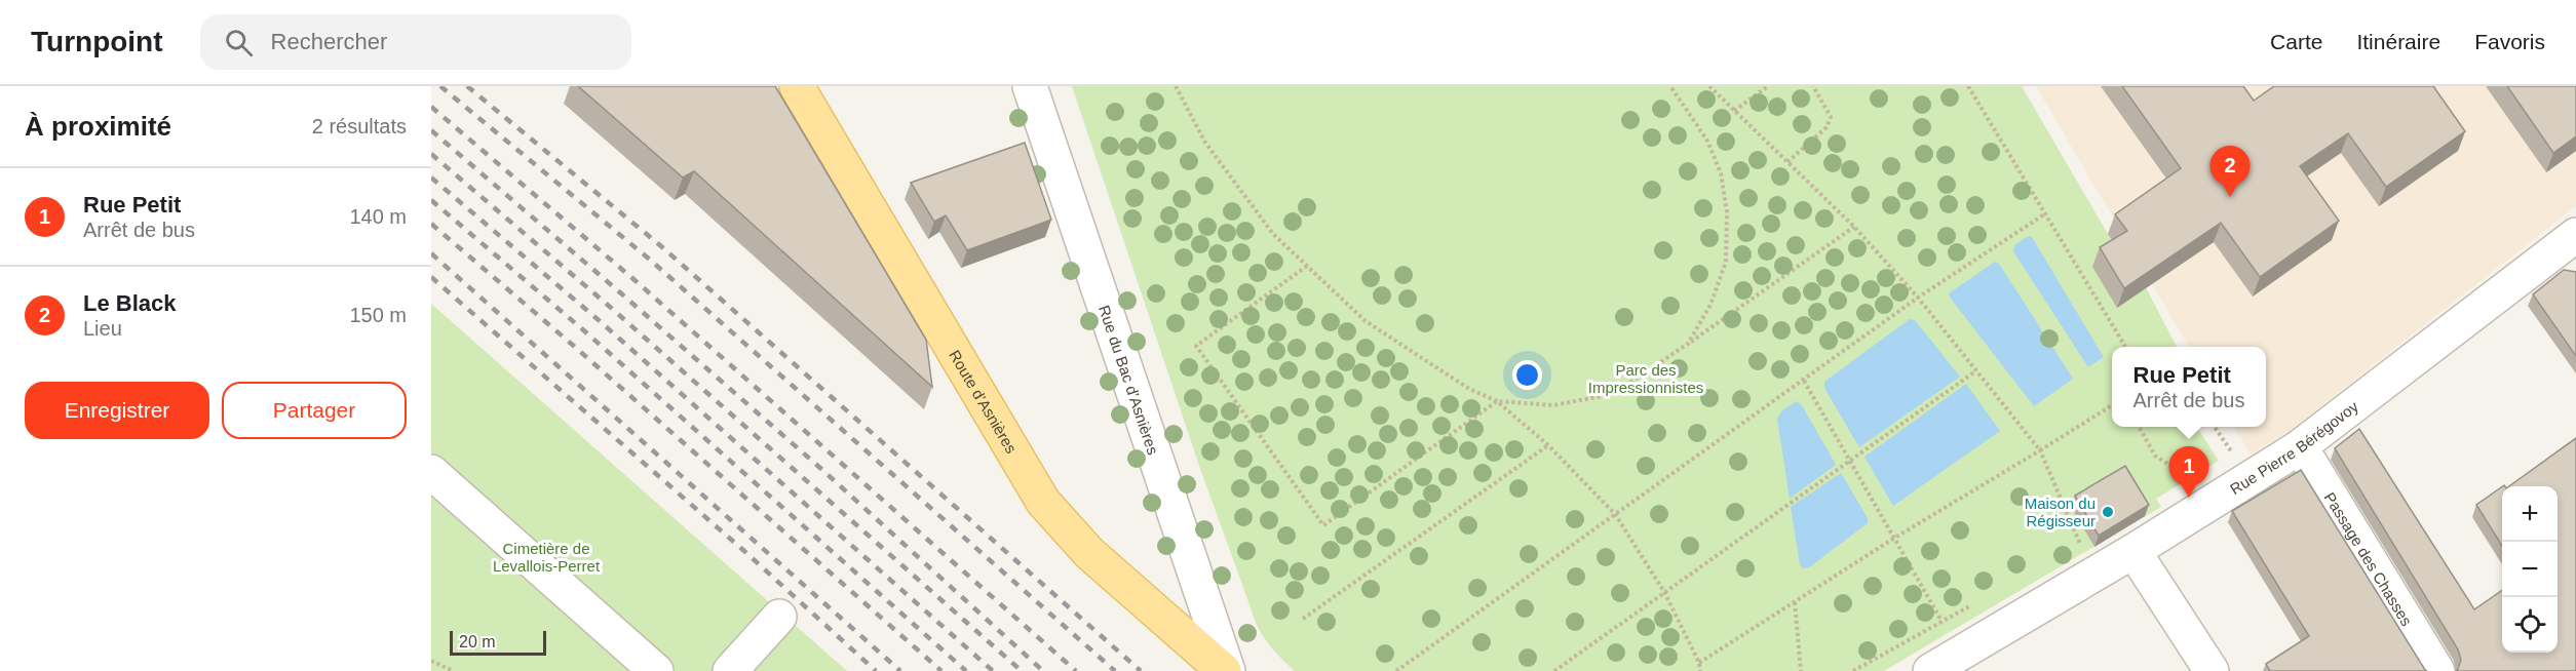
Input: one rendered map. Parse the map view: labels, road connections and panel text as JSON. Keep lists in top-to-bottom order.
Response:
{
  "streets": {
    "main road": ["Route d'Asnières"],
    "street": ["Rue du Bac d’Asnières", "Rue Pierre Bérégovoy", "Passage des Chasses"]
  },
  "crossings": [
    ["Rue du Bac d’Asnières", "Route d'Asnières"],
    ["Rue Pierre Bérégovoy", "Passage des Chasses"]
  ],
  "parks": ["Parc des Impressionnistes", "Cimetière de Levallois-Perret"],
  "places": ["Maison du Régisseur"],
  "scale_bar": "20 m",
  "page": {
    "header": "Turnpoint",
    "search": "Rechercher",
    "nav": ["Carte", "Itinéraire", "Favoris"],
    "heading": ["À proximité", "2 résultats"],
    "pins": ["2", "1"],
    "list": [
      {
        "mark": "1",
        "name": "Rue Petit",
        "note": "Arrêt de bus",
        "value": "140 m"
      },
      {
        "mark": "2",
        "name": "Le Black",
        "note": "Lieu",
        "value": "150 m"
      }
    ],
    "popup": ["Rue Petit", "Arrêt de bus"],
    "buttons": ["Enregistrer", "Partager"],
    "map_buttons": ["+", "−"],
    "scale": "20 m"
  }
}
